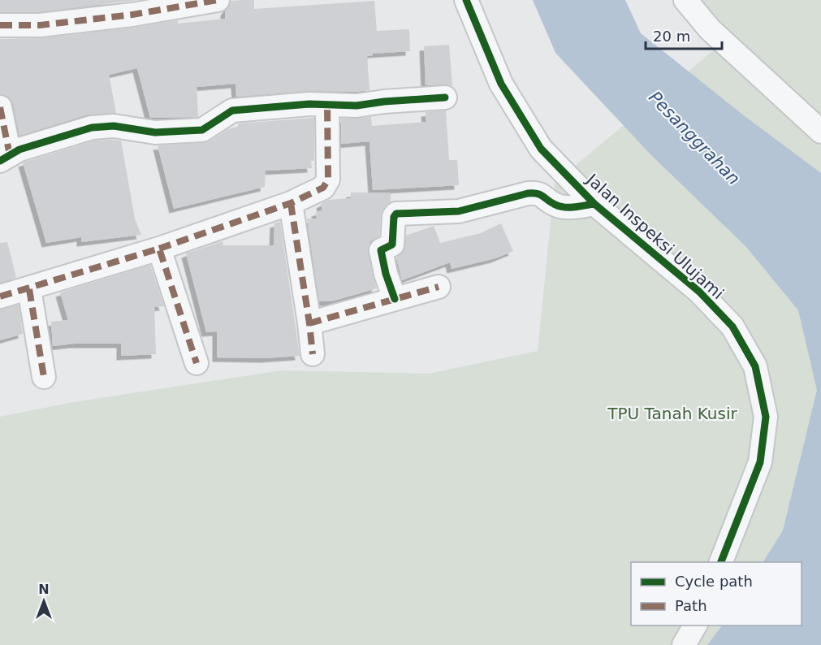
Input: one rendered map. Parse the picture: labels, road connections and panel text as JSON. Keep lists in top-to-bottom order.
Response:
{
  "streets": {
    "street": ["Jalan Inspeksi Ulujami"]
  },
  "water": ["Pesanggrahan"],
  "parks": ["TPU Tanah Kusir"],
  "legend": ["Cycle path", "Path"],
  "scale_bar": "20 m",
  "north": "top"
}
